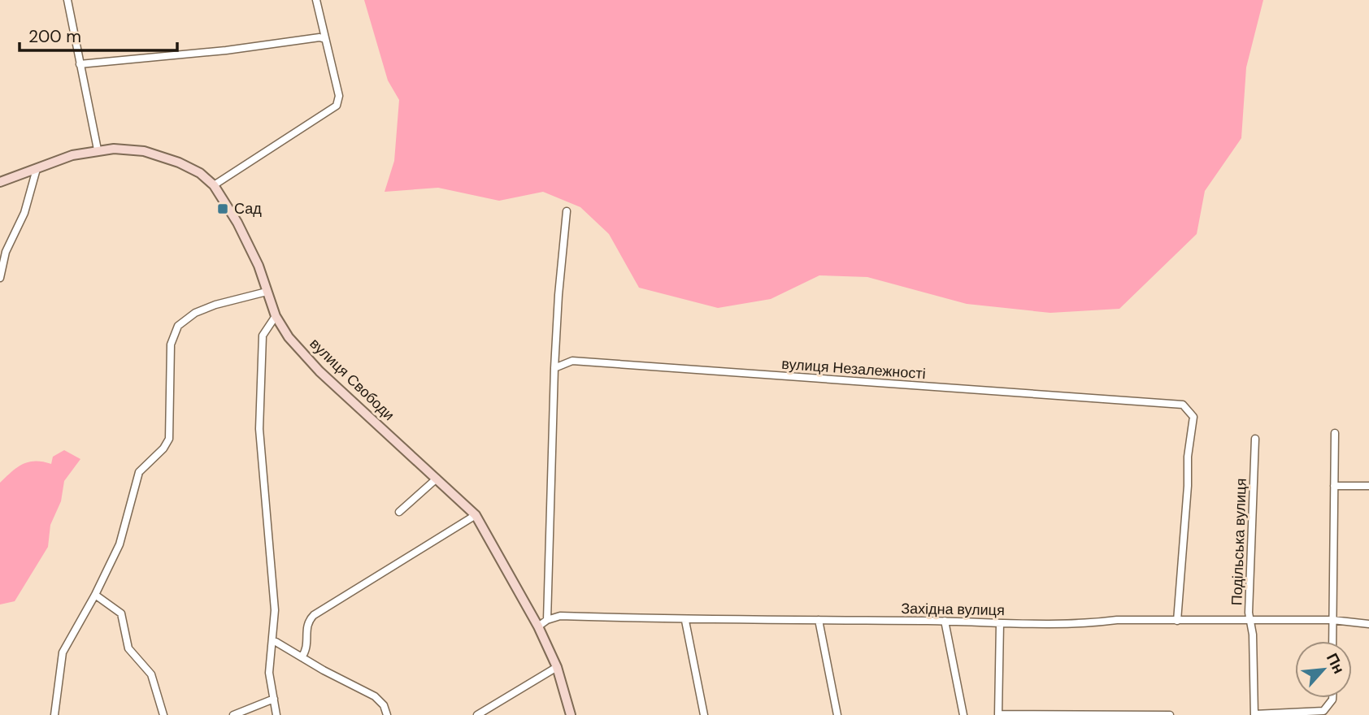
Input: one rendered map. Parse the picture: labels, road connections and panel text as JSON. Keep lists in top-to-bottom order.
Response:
{
  "streets": {
    "street": [
      "вулиця Незалежності",
      "вулиця Свободи",
      "Подільська вулиця",
      "Західна вулиця"
    ]
  },
  "crossings": [
    ["вулиця Незалежності", "Західна вулиця"],
    ["вулиця Свободи", "Західна вулиця"],
    ["Подільська вулиця", "Західна вулиця"]
  ],
  "places": {
    "transit": ["Сад"]
  },
  "scale_bar": "200 m",
  "north": "top right"
}
